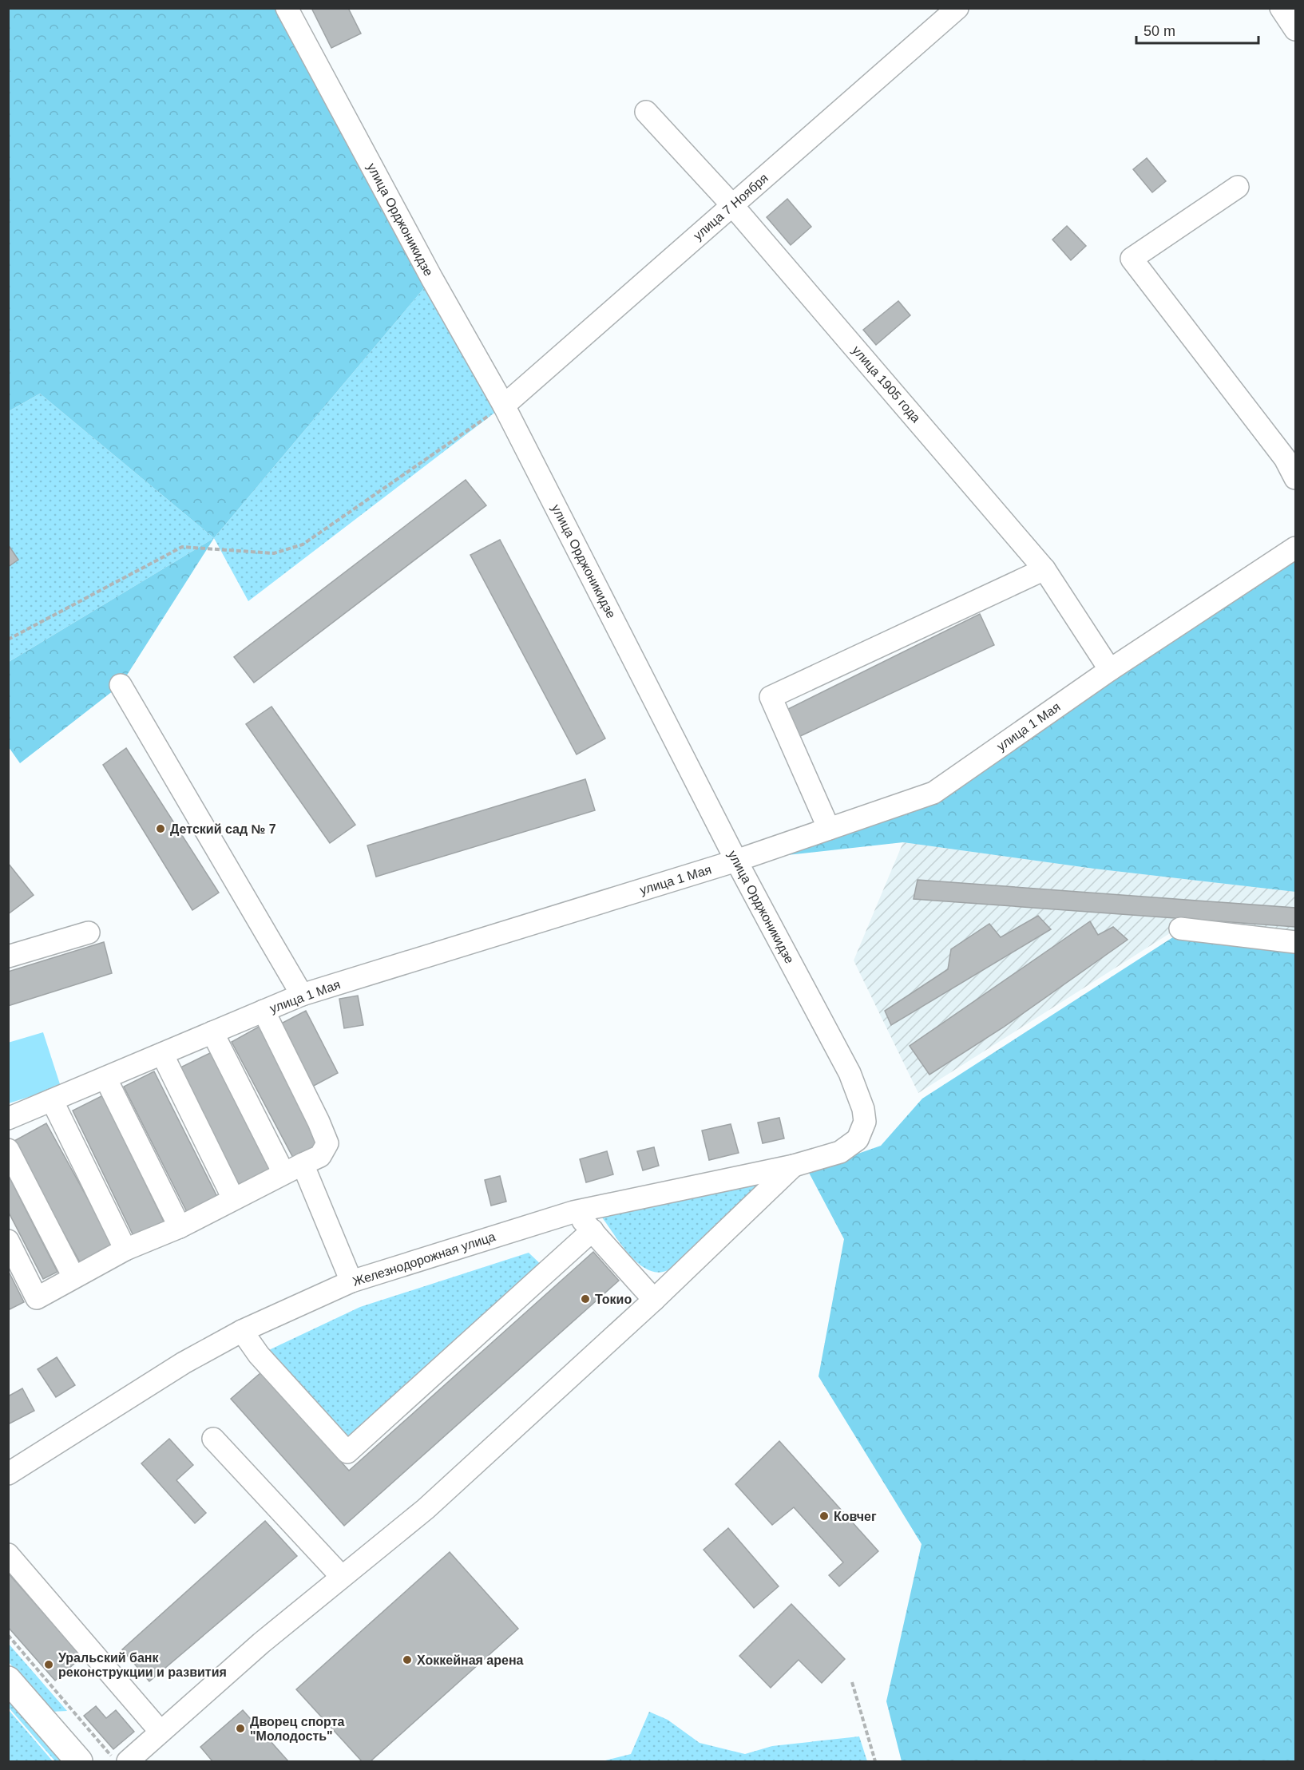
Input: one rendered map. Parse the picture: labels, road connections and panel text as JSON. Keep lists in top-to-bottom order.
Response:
{
  "streets": {
    "street": [
      "улица 7 Ноября",
      "улица Орджоникидзе",
      "улица 1905 года",
      "улица 1 Мая",
      "Железнодорожная улица"
    ]
  },
  "crossings": [
    ["улица 7 Ноября", "улица Орджоникидзе"],
    ["улица 7 Ноября", "улица 1905 года"],
    ["улица Орджоникидзе", "улица 1 Мая"],
    ["улица Орджоникидзе", "Железнодорожная улица"],
    ["улица 1905 года", "улица 1 Мая"]
  ],
  "places": [
    "Детский сад № 7",
    "Токио",
    "Ковчег",
    "Хоккейная арена",
    "Уральский банк реконструкции и развития",
    "Дворец спорта \"Молодость\""
  ],
  "scale_bar": "50 m"
}
